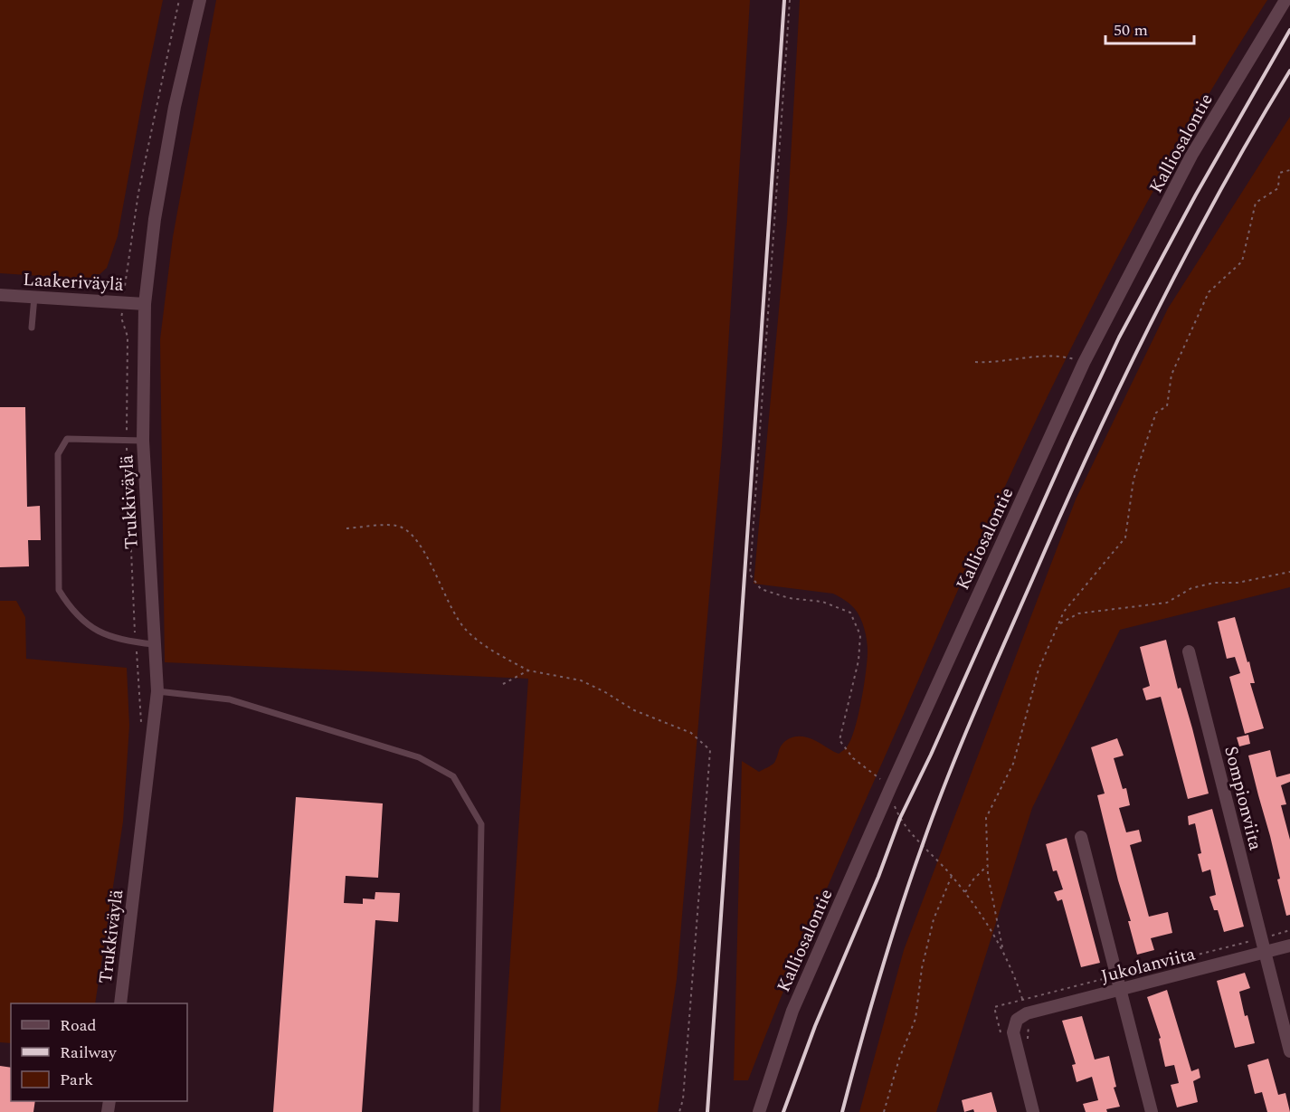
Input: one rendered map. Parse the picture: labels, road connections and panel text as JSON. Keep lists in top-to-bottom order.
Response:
{
  "streets": {
    "street": [
      "Kalliosalontie",
      "Laakeriväylä",
      "Trukkiväylä",
      "Sompionviita",
      "Jukolanviita"
    ]
  },
  "crossings": [
    ["Laakeriväylä", "Trukkiväylä"],
    ["Sompionviita", "Jukolanviita"]
  ],
  "legend": ["Road", "Railway", "Park"],
  "scale_bar": "50 m"
}
